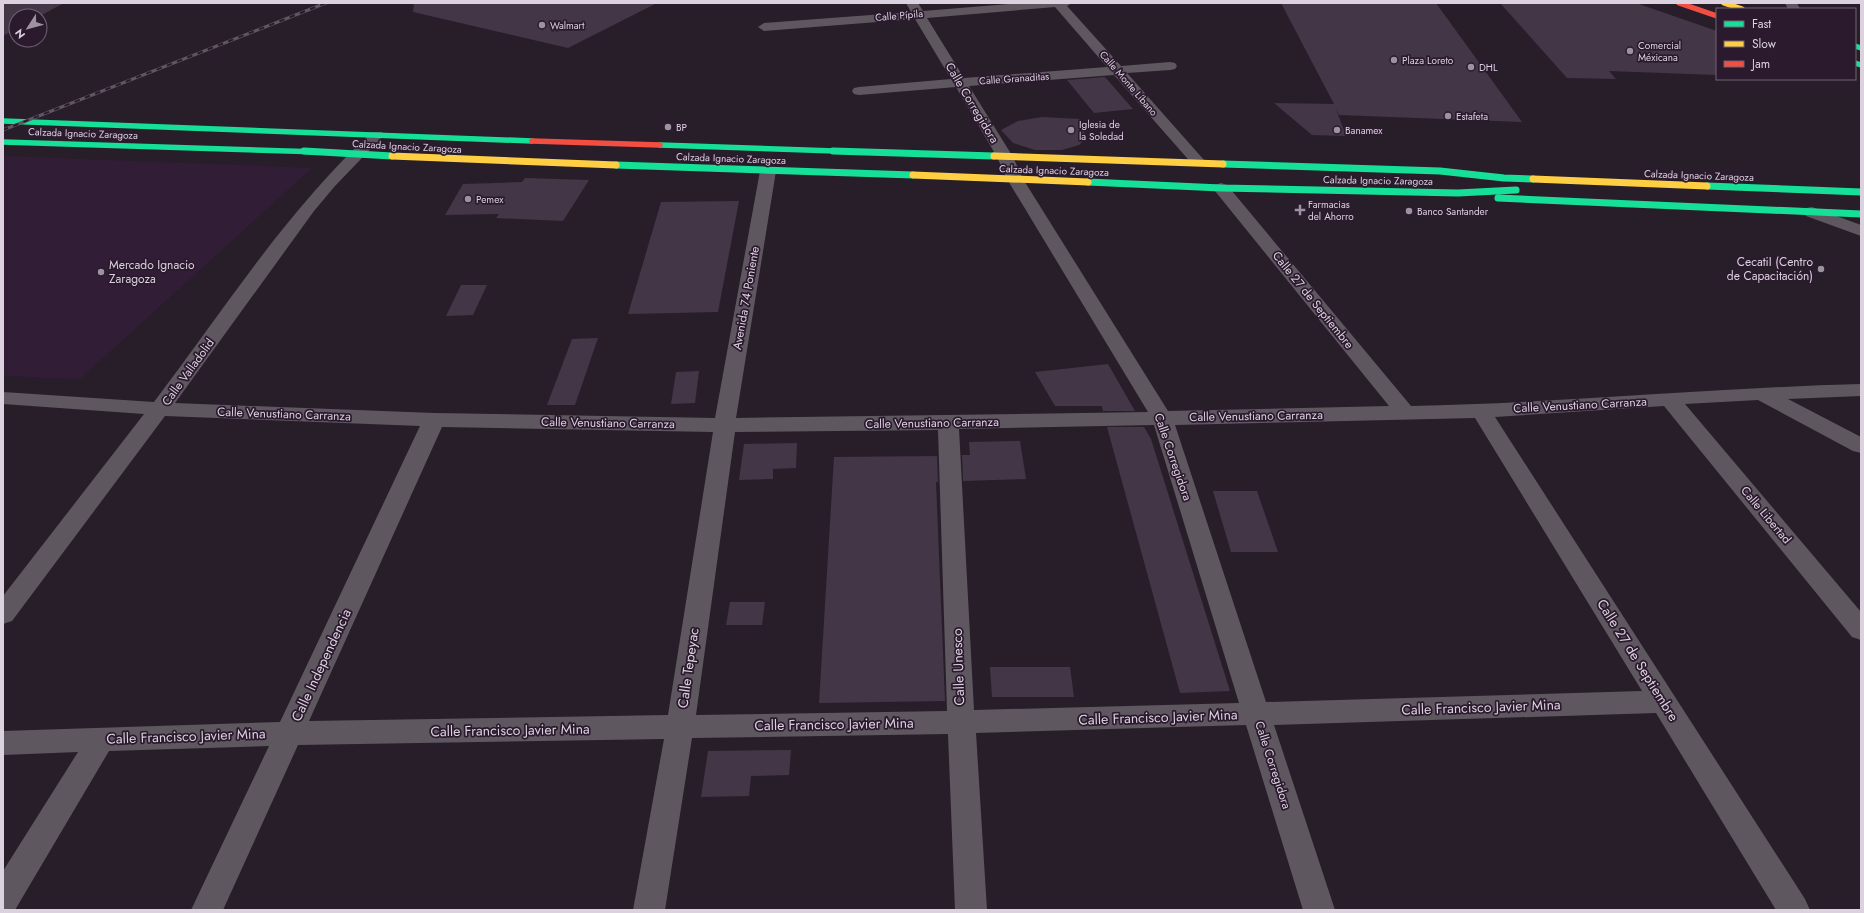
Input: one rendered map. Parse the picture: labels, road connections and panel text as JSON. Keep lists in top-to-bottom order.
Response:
{
  "streets": {
    "main road": ["Calzada Ignacio Zaragoza"],
    "street": [
      "Calle Pípila",
      "Calle Granaditas",
      "Calle Monte Líbano",
      "Calle Corregidora",
      "Avenida 74 Poniente",
      "Calle 27 de Septiembre",
      "Calle Valladolid",
      "Calle Venustiano Carranza",
      "Calle Libertad",
      "Calle Independencia",
      "Calle Unesco",
      "Calle Tepeyac",
      "Calle Francisco Javier Mina"
    ]
  },
  "crossings": [
    ["Calle Pípila", "Calle Monte Líbano"],
    ["Calle Pípila", "Calle Corregidora"],
    ["Calle Granaditas", "Calle Monte Líbano"],
    ["Calle Granaditas", "Calle Corregidora"],
    ["Calle Monte Líbano", "Calzada Ignacio Zaragoza"],
    ["Calle Corregidora", "Calzada Ignacio Zaragoza"],
    ["Calle Corregidora", "Calle Venustiano Carranza"],
    ["Calle Corregidora", "Calle Francisco Javier Mina"],
    ["Calzada Ignacio Zaragoza", "Avenida 74 Poniente"],
    ["Calzada Ignacio Zaragoza", "Calle 27 de Septiembre"],
    ["Calzada Ignacio Zaragoza", "Calle Valladolid"],
    ["Avenida 74 Poniente", "Calle Venustiano Carranza"],
    ["Avenida 74 Poniente", "Calle Tepeyac"],
    ["Calle 27 de Septiembre", "Calle Venustiano Carranza"],
    ["Calle 27 de Septiembre", "Calle Francisco Javier Mina"],
    ["Calle Valladolid", "Calle Venustiano Carranza"],
    ["Calle Venustiano Carranza", "Calle Libertad"],
    ["Calle Venustiano Carranza", "Calle Independencia"],
    ["Calle Venustiano Carranza", "Calle Unesco"],
    ["Calle Venustiano Carranza", "Calle Tepeyac"],
    ["Calle Independencia", "Calle Francisco Javier Mina"],
    ["Calle Unesco", "Calle Francisco Javier Mina"],
    ["Calle Tepeyac", "Calle Francisco Javier Mina"]
  ],
  "places": {
    "other": [
      "Walmart",
      "Comercial Méxicana",
      "Plaza Loreto",
      "DHL",
      "Estafeta",
      "BP",
      "Iglesia de la Soledad",
      "Banamex",
      "Pemex",
      "Banco Santander",
      "CecatiI (Centro de Capacitación)",
      "Mercado Ignacio Zaragoza"
    ],
    "health": ["Farmacias del Ahorro"]
  },
  "legend": ["Fast", "Slow", "Jam"],
  "north": "bottom left"
}
